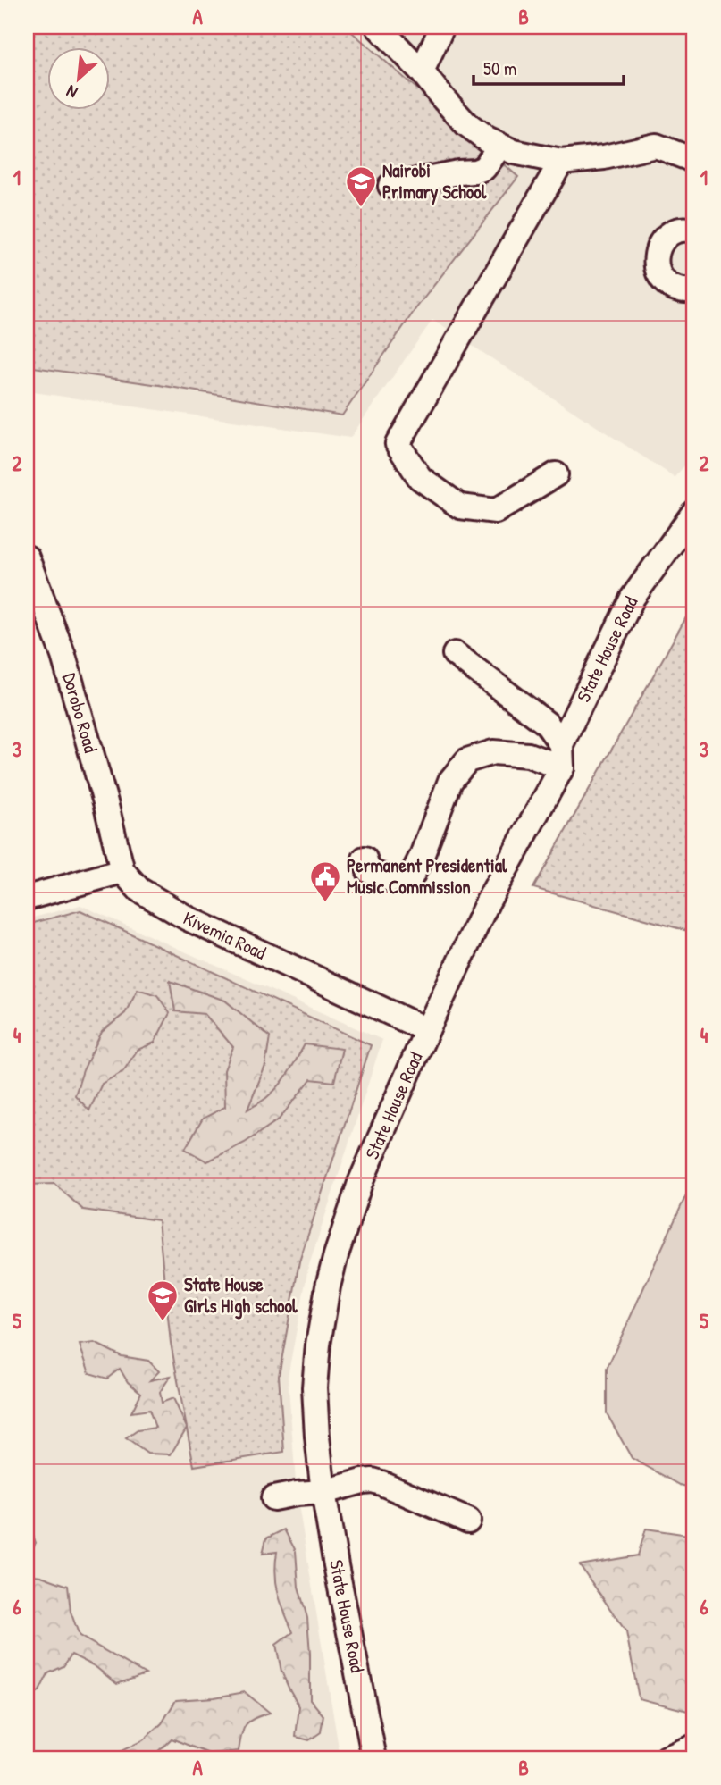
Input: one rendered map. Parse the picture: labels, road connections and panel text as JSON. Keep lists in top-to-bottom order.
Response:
{
  "streets": {
    "street": ["State House Road", "Dorobo Road", "Kivemia Road"]
  },
  "crossings": [
    ["State House Road", "Kivemia Road"],
    ["Dorobo Road", "Kivemia Road"]
  ],
  "places": {
    "school or university": ["Nairobi Primary School", "State House Girls High school"],
    "public building": ["Permanent Presidential Music Commission"]
  },
  "scale_bar": "50 m",
  "north": "bottom left",
  "grid": {
    "columns": ["A", "B"],
    "rows": [
      "1",
      "2",
      "3",
      "4",
      "5",
      "6"
    ]
  }
}
